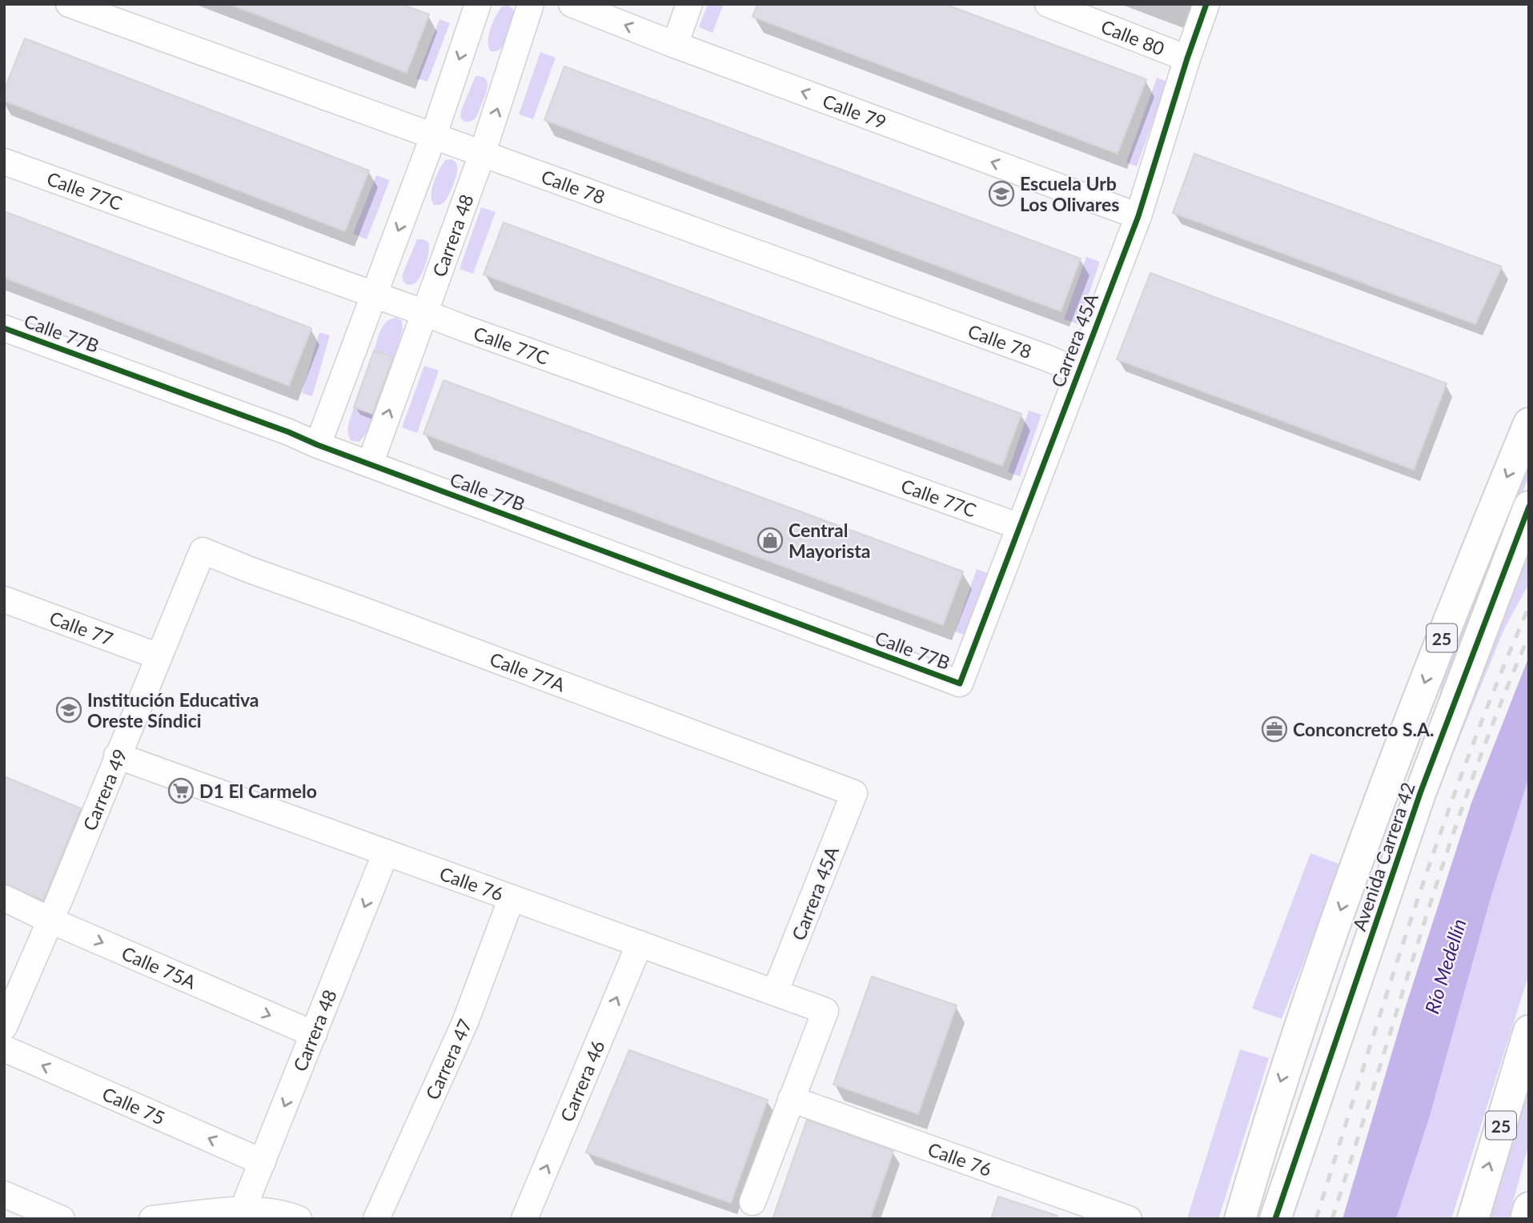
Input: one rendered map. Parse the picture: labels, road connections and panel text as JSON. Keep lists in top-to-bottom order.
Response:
{
  "streets": {
    "highway": ["25", "Avenida Carrera 42"],
    "street": [
      "Calle 80",
      "Calle 79",
      "Calle 78",
      "Calle 77C",
      "Carrera 48",
      "Calle 77B",
      "Carrera 45A",
      "Calle 77",
      "Calle 77A",
      "Carrera 49",
      "Calle 76",
      "Calle 75A",
      "Carrera 47",
      "Carrera 46",
      "Calle 75"
    ]
  },
  "crossings": [
    ["Calle 80", "Carrera 45A"],
    ["Calle 79", "Carrera 45A"],
    ["Calle 78", "Carrera 48"],
    ["Calle 78", "Carrera 45A"],
    ["Calle 77C", "Carrera 48"],
    ["Calle 77C", "Carrera 45A"],
    ["Carrera 48", "Calle 77B"],
    ["Carrera 48", "Calle 76"],
    ["Carrera 48", "Calle 75A"],
    ["Carrera 48", "Calle 75"],
    ["Calle 77B", "Carrera 45A"],
    ["Carrera 45A", "Calle 77A"],
    ["Carrera 45A", "Calle 76"],
    ["Calle 77", "Carrera 49"],
    ["Calle 77A", "Carrera 49"],
    ["Carrera 49", "Calle 76"],
    ["Carrera 49", "Calle 75A"],
    ["Calle 76", "Carrera 47"],
    ["Calle 76", "Carrera 46"]
  ],
  "one_way": ["Calle 79", "Calle 75A", "Calle 75"],
  "water": ["Río Medellín"],
  "places": {
    "school or university": ["Escuela Urb Los Olivares", "Institución Educativa Oreste Síndici"],
    "shop": ["Central Mayorista"],
    "office": ["Conconcreto S.A."],
    "supermarket": ["D1 El Carmelo"]
  }
}
